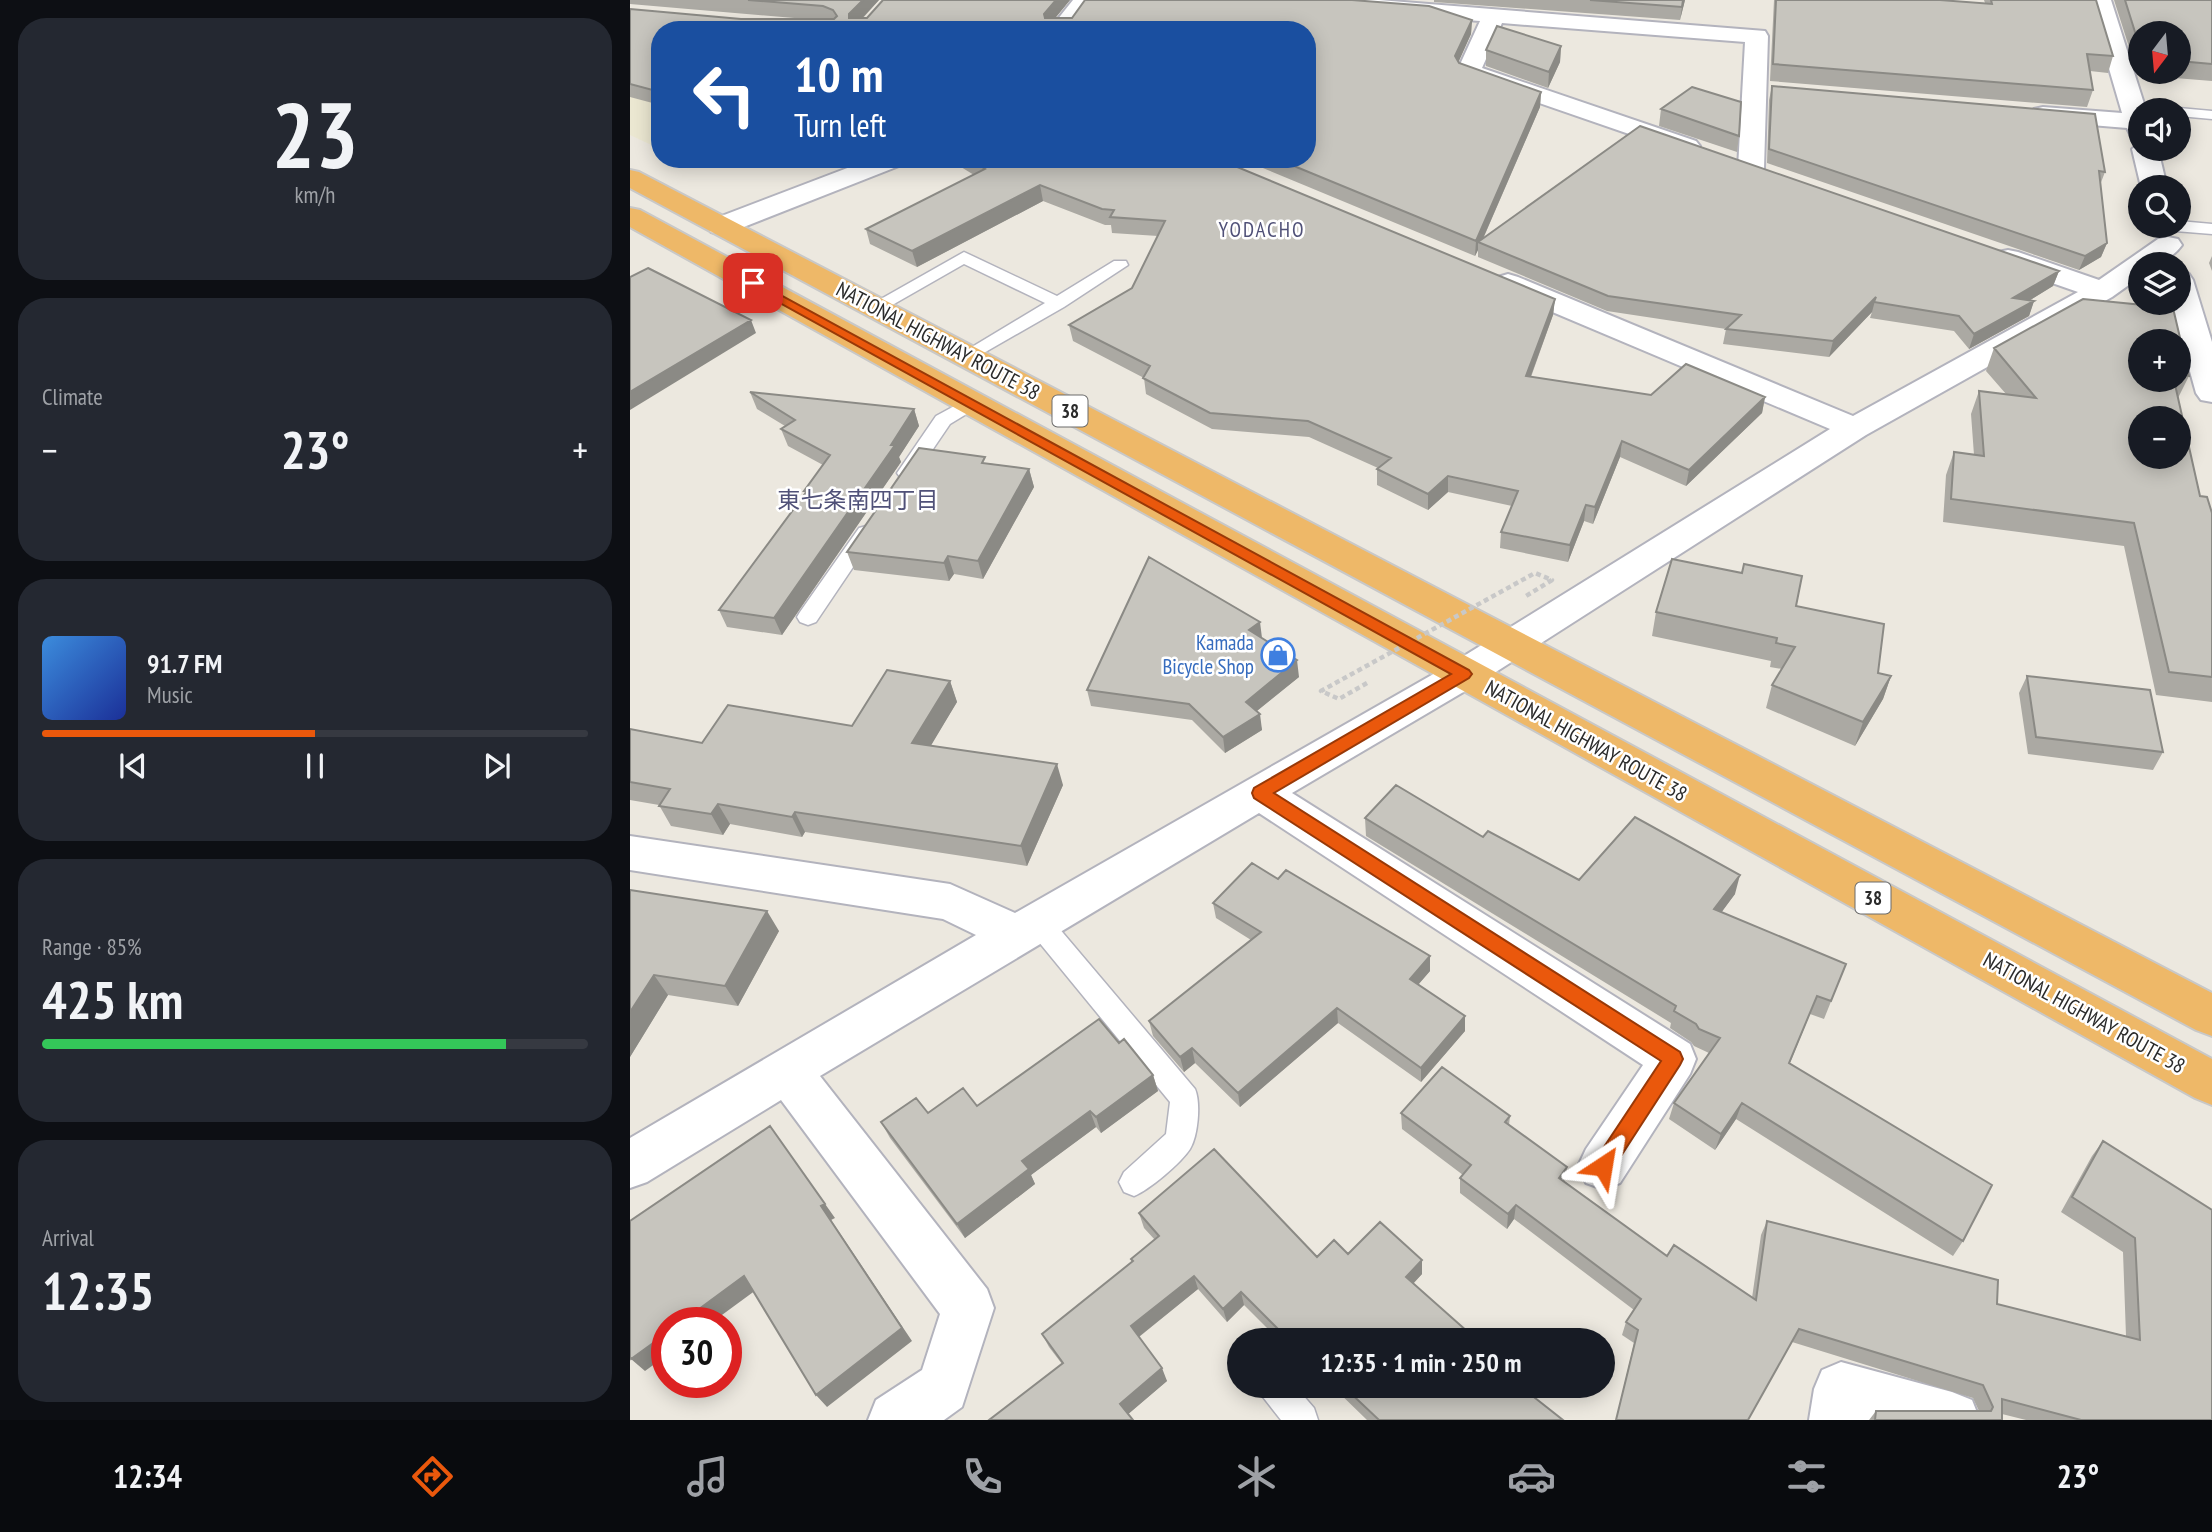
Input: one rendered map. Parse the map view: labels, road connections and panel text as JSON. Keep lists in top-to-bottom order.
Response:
{
  "streets": {
    "highway": ["NATIONAL HIGHWAY ROUTE 38", "38"]
  },
  "districts": ["YODACHO", "東七条南四丁目"],
  "places": {
    "shop": ["Kamada Bicycle Shop"]
  },
  "north": "bottom",
  "page": {
    "tile": [
      ["23", "km/h"],
      "Climate",
      ["Range · 85%", "425 km"],
      ["Arrival", "12:35"]
    ],
    "map_buttons": ["+", "−"],
    "turn": ["10 m", "Turn left"],
    "heat": ["−", "23°", "+"],
    "song": ["91.7 FM", "Music"],
    "limit": "30",
    "trip": "12:35 · 1 min · 250 m",
    "tabs": ["12:34", "23°"]
  }
}
